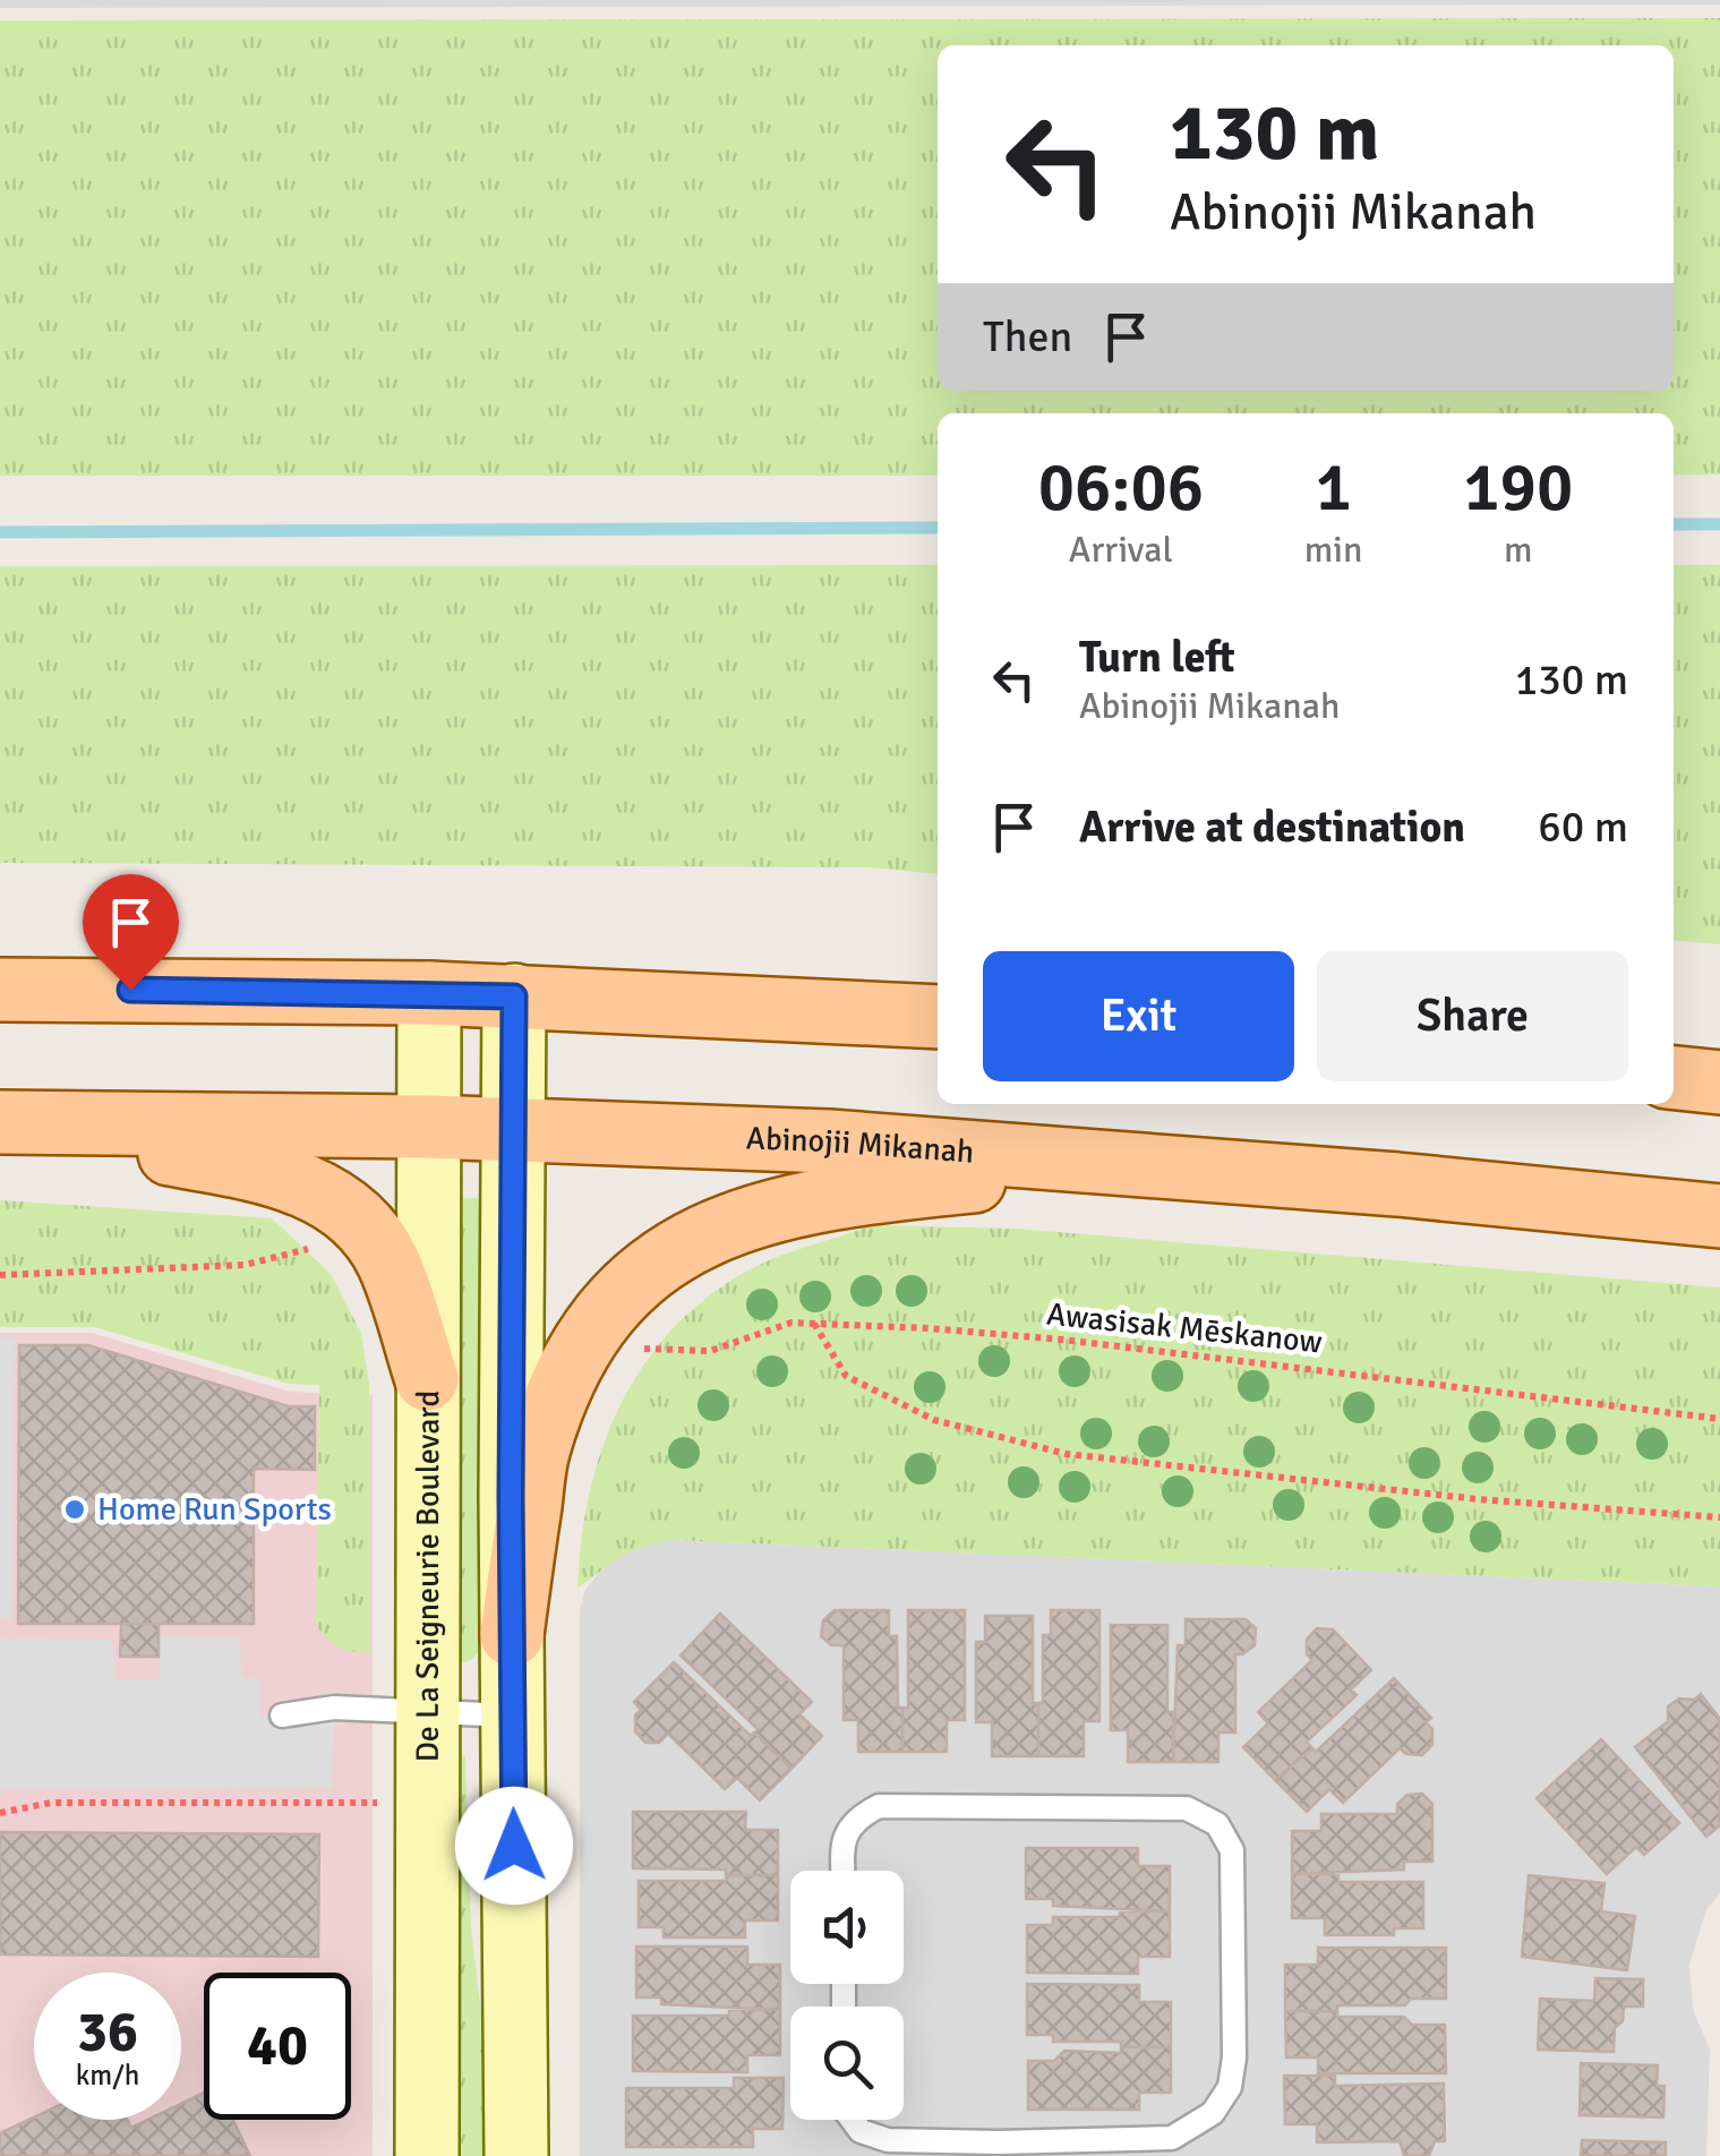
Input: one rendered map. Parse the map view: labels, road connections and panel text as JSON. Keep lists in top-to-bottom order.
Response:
{
  "streets": {
    "main road": ["Abinojii Mikanah"],
    "street": ["De La Seigneurie Boulevard"],
    "path": ["Awasisak Mēskanow"]
  },
  "crossings": [
    ["Abinojii Mikanah", "De La Seigneurie Boulevard"]
  ],
  "places": ["Home Run Sports"],
  "page": {
    "turn": ["130 m", "Abinojii Mikanah"],
    "then": "Then",
    "eta": [
      "06:06",
      "Arrival",
      "1",
      "min",
      "190",
      "m"
    ],
    "list": [
      {
        "name": "Turn left",
        "note": "Abinojii Mikanah",
        "value": "130 m"
      },
      {
        "name": "Arrive at destination",
        "value": "60 m"
      }
    ],
    "buttons": ["Exit", "Share"],
    "speed": "36 km/h",
    "limit": "40"
  }
}
